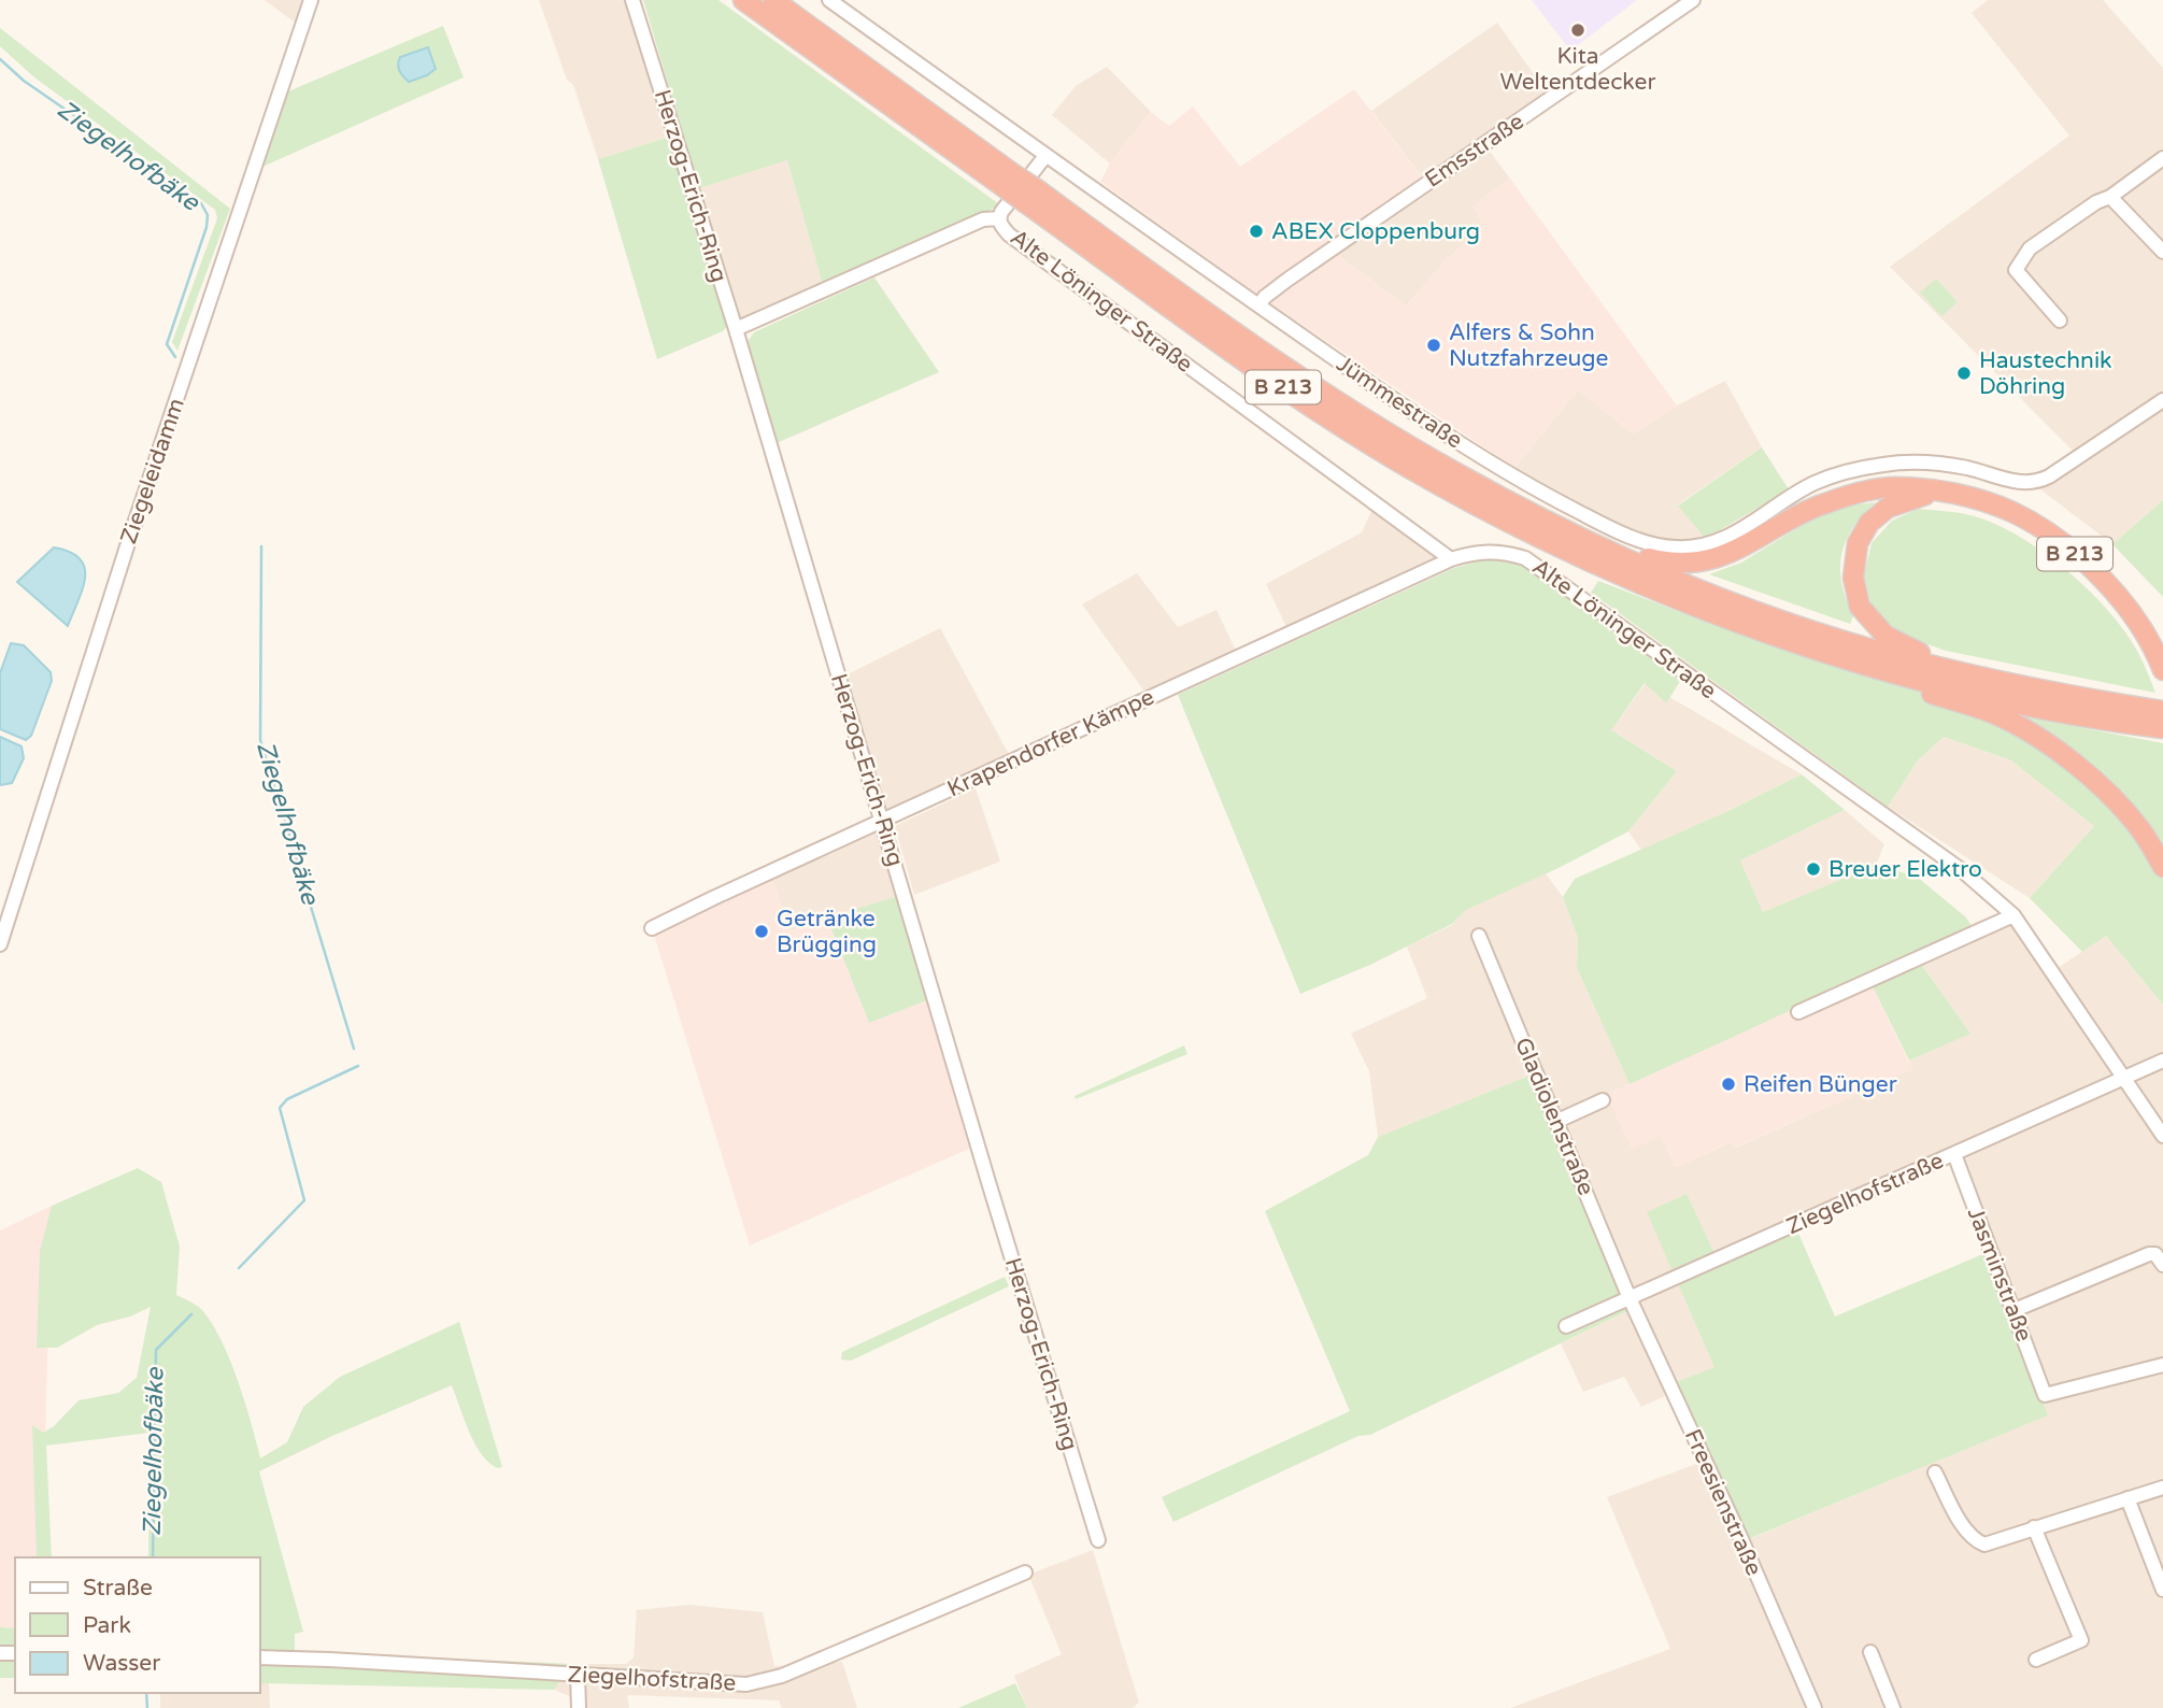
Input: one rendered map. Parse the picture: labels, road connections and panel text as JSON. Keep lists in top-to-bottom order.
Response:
{
  "streets": {
    "highway": ["B 213"],
    "street": [
      "Emsstraße",
      "Herzog-Erich-Ring",
      "Alte Löninger Straße",
      "Jümmestraße",
      "Ziegeleidamm",
      "Krapendorfer Kämpe",
      "Gladiolenstraße",
      "Ziegelhofstraße",
      "Jasminstraße",
      "Freesienstraße"
    ]
  },
  "crossings": [
    ["Emsstraße", "Jümmestraße"],
    ["Herzog-Erich-Ring", "Krapendorfer Kämpe"],
    ["Alte Löninger Straße", "Jümmestraße"],
    ["Alte Löninger Straße", "Krapendorfer Kämpe"],
    ["Alte Löninger Straße", "Ziegelhofstraße"],
    ["Gladiolenstraße", "Ziegelhofstraße"],
    ["Gladiolenstraße", "Freesienstraße"],
    ["Ziegelhofstraße", "Jasminstraße"],
    ["Ziegelhofstraße", "Freesienstraße"]
  ],
  "water": ["Ziegelhofbäke"],
  "places": [
    "Kita Weltentdecker",
    "ABEX Cloppenburg",
    "Alfers & Sohn Nutzfahrzeuge",
    "Haustechnik Döhring",
    "Breuer Elektro",
    "Getränke Brügging",
    "Reifen Bünger"
  ],
  "legend": ["Straße", "Park", "Wasser"]
}
